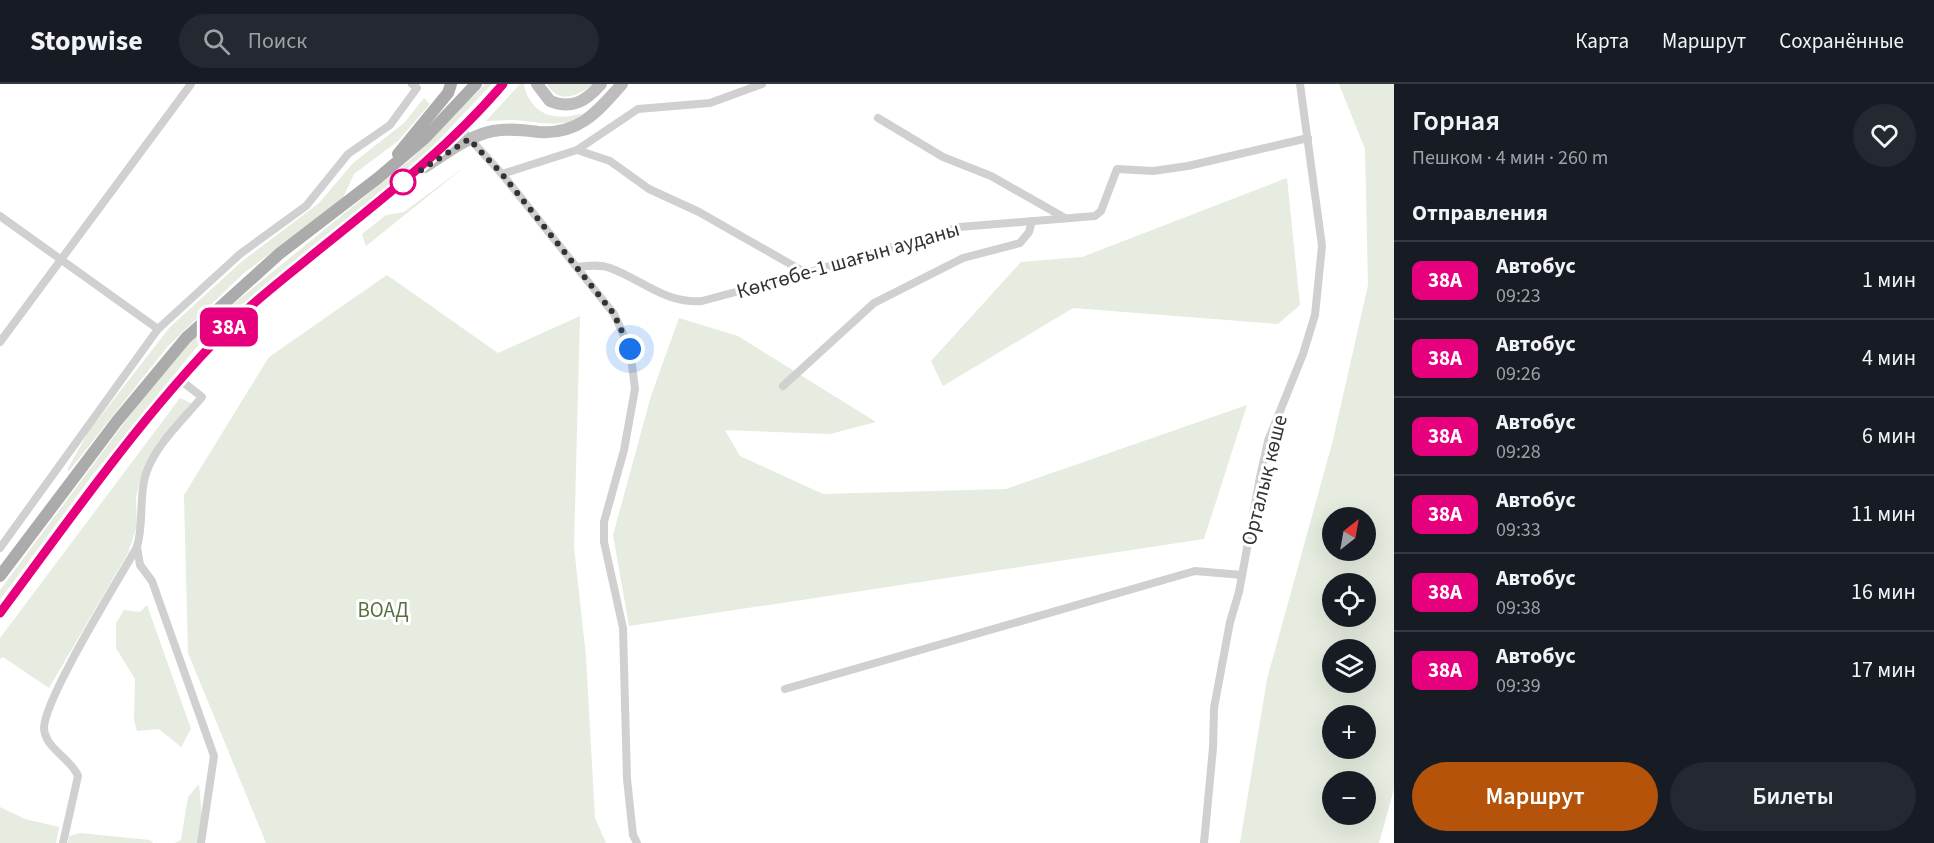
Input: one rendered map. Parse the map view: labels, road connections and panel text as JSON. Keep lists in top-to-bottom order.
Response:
{
  "streets": {
    "street": ["Көктөбе-1 шағын ауданы", "Орталық көше"]
  },
  "crossings": [
    ["Көктөбе-1 шағын ауданы", "Орталық көше"]
  ],
  "parks": ["ВОАД"],
  "lines": ["bus line 38А"],
  "north": "top right",
  "page": {
    "header": "Stopwise",
    "search": "Поиск",
    "nav": ["Карта", "Маршрут", "Сохранённые"],
    "on_map": "38А",
    "heading": [
      ["Горная", "Пешком · 4 мин · 260 m"],
      "Отправления"
    ],
    "list": [
      {
        "mark": "38А",
        "name": "Автобус",
        "note": "09:23",
        "value": "1 мин"
      },
      {
        "mark": "38А",
        "name": "Автобус",
        "note": "09:26",
        "value": "4 мин"
      },
      {
        "mark": "38А",
        "name": "Автобус",
        "note": "09:28",
        "value": "6 мин"
      },
      {
        "mark": "38А",
        "name": "Автобус",
        "note": "09:33",
        "value": "11 мин"
      },
      {
        "mark": "38А",
        "name": "Автобус",
        "note": "09:38",
        "value": "16 мин"
      },
      {
        "mark": "38А",
        "name": "Автобус",
        "note": "09:39",
        "value": "17 мин"
      }
    ],
    "map_buttons": ["+", "−"],
    "buttons": ["Маршрут", "Билеты"]
  }
}
